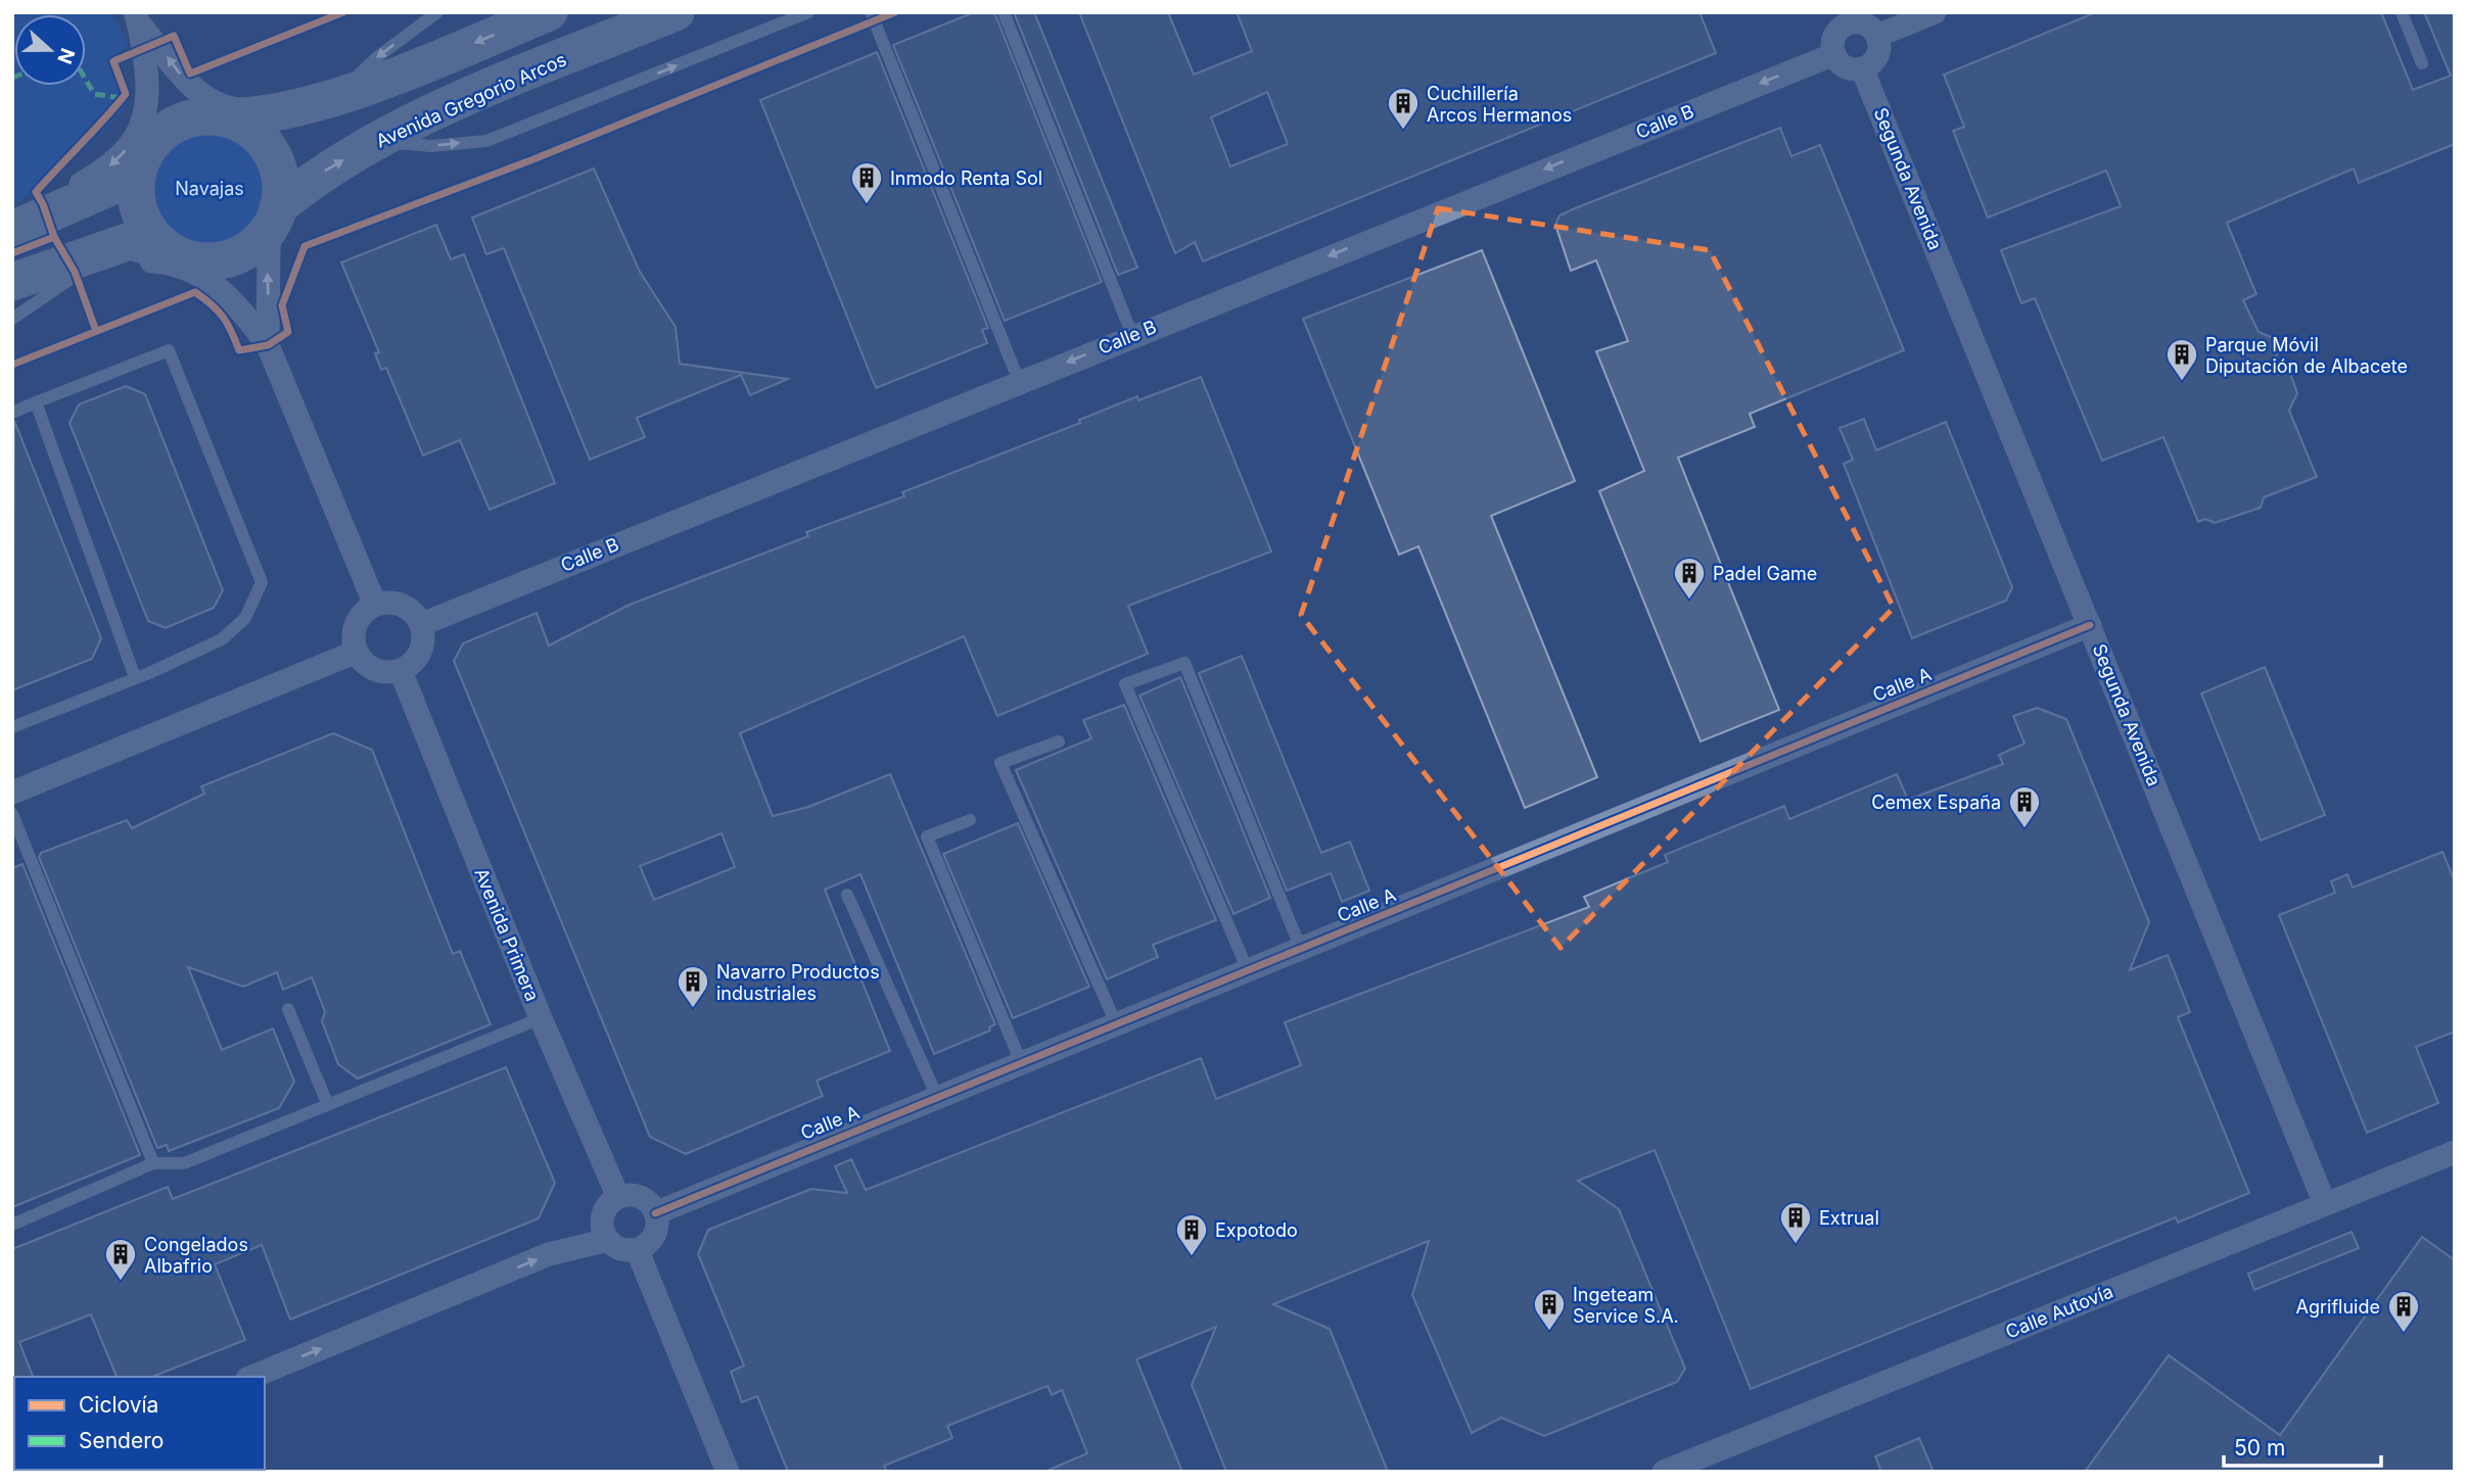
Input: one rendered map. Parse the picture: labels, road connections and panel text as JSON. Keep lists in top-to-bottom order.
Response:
{
  "streets": {
    "main road": ["Avenida Gregorio Arcos"],
    "street": [
      "Calle B",
      "Segunda Avenida",
      "Calle A",
      "Avenida Primera",
      "Calle Autovía"
    ]
  },
  "crossings": [
    ["Calle B", "Segunda Avenida"],
    ["Calle B", "Avenida Primera"],
    ["Segunda Avenida", "Calle A"],
    ["Segunda Avenida", "Calle Autovía"],
    ["Calle A", "Avenida Primera"]
  ],
  "one_way": ["Calle B"],
  "parks": ["Navajas"],
  "places": {
    "building": [
      "Cuchillería Arcos Hermanos",
      "Inmodo Renta Sol",
      "Parque Móvil Diputación de Albacete",
      "Padel Game",
      "Cemex España",
      "Navarro Productos industriales",
      "Extrual",
      "Expotodo",
      "Congelados Albafrio",
      "Ingeteam Service S.A.",
      "Agrifluide"
    ]
  },
  "legend": ["Ciclovía", "Sendero"],
  "scale_bar": "50 m",
  "north": "right"
}
